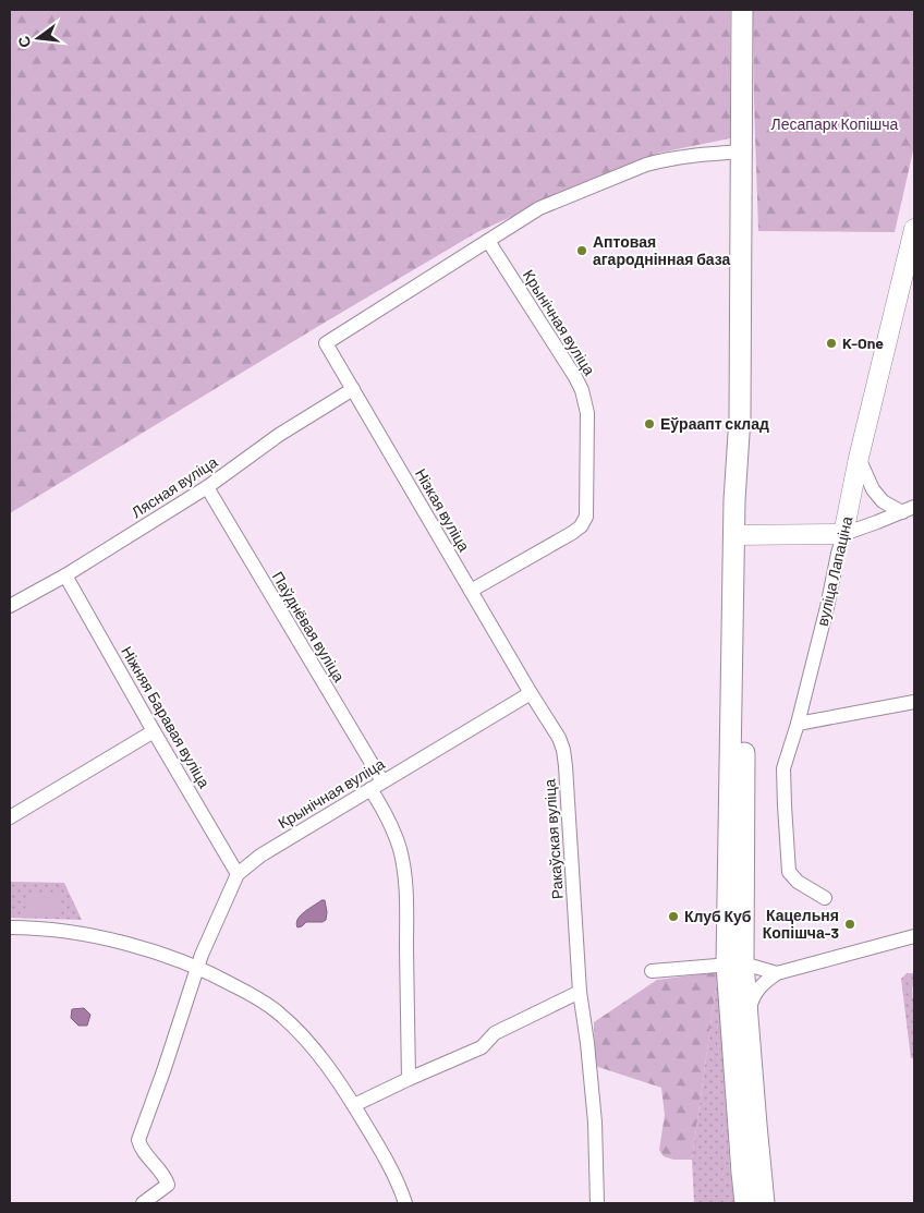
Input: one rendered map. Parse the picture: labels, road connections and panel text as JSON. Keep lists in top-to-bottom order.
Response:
{
  "streets": {
    "main road": ["вуліца Лапаціна"],
    "street": [
      "Крынічная вуліца",
      "Лясная вуліца",
      "Нізкая вуліца",
      "Паўднёвая вуліца",
      "Ніжняя Баравая вуліца",
      "Ракаўская вуліца"
    ]
  },
  "crossings": [
    ["Крынічная вуліца", "Нізкая вуліца"],
    ["Крынічная вуліца", "Паўднёвая вуліца"],
    ["Крынічная вуліца", "Ніжняя Баравая вуліца"],
    ["Крынічная вуліца", "Ракаўская вуліца"],
    ["Лясная вуліца", "Нізкая вуліца"],
    ["Лясная вуліца", "Паўднёвая вуліца"],
    ["Лясная вуліца", "Ніжняя Баравая вуліца"],
    ["Нізкая вуліца", "Ракаўская вуліца"]
  ],
  "parks": ["Лесапарк Копішча"],
  "places": [
    "Аптовая агароднінная база",
    "K-One",
    "Еўраапт склад",
    "Клуб Куб",
    "Кацельня Копішча-3"
  ],
  "north": "left"
}
